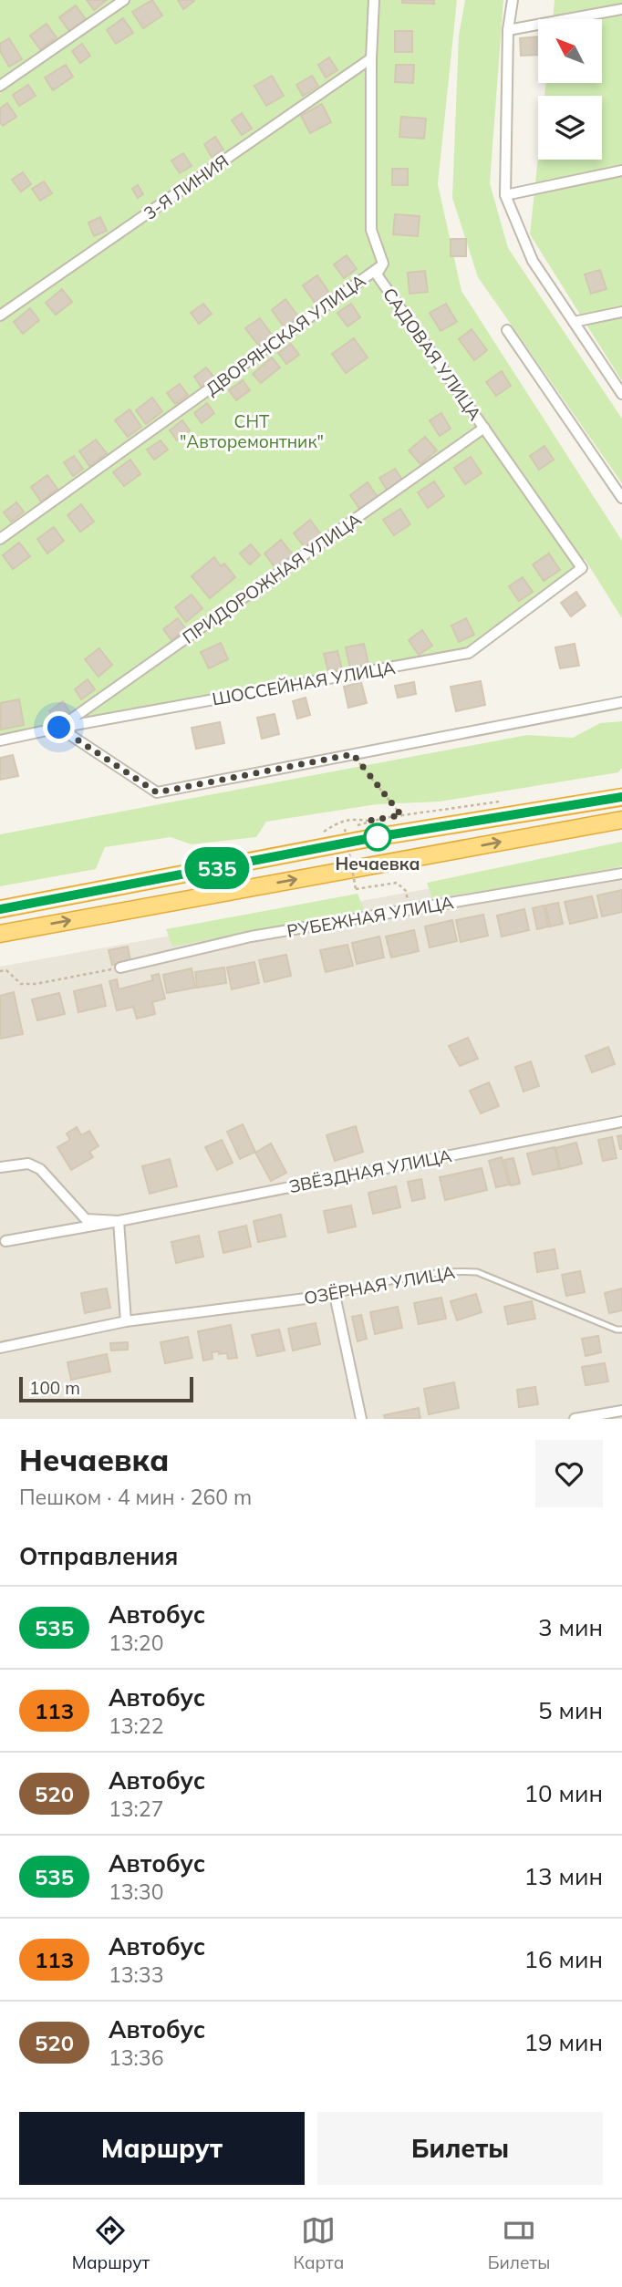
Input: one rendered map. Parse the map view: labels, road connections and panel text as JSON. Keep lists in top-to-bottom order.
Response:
{
  "streets": {
    "street": [
      "3-Я ЛИНИЯ",
      "ДВОРЯНСКАЯ УЛИЦА",
      "САДОВАЯ УЛИЦА",
      "ПРИДОРОЖНАЯ УЛИЦА",
      "ШОССЕЙНАЯ УЛИЦА",
      "РУБЕЖНАЯ УЛИЦА",
      "ЗВЁЗДНАЯ УЛИЦА",
      "ОЗЁРНАЯ УЛИЦА"
    ]
  },
  "crossings": [
    ["3-Я ЛИНИЯ", "САДОВАЯ УЛИЦА"],
    ["ДВОРЯНСКАЯ УЛИЦА", "САДОВАЯ УЛИЦА"],
    ["САДОВАЯ УЛИЦА", "ПРИДОРОЖНАЯ УЛИЦА"],
    ["САДОВАЯ УЛИЦА", "ШОССЕЙНАЯ УЛИЦА"],
    ["ПРИДОРОЖНАЯ УЛИЦА", "ШОССЕЙНАЯ УЛИЦА"]
  ],
  "parks": ["СНТ \"Авторемонтник\""],
  "places": ["Нечаевка"],
  "lines": ["bus line 535"],
  "scale_bar": "100 m",
  "north": "top left",
  "page": {
    "on_map": "535",
    "scale": "100 m",
    "heading": [
      ["Нечаевка", "Пешком · 4 мин · 260 m"],
      "Отправления"
    ],
    "list": [
      {
        "mark": "535",
        "name": "Автобус",
        "note": "13:20",
        "value": "3 мин"
      },
      {
        "mark": "113",
        "name": "Автобус",
        "note": "13:22",
        "value": "5 мин"
      },
      {
        "mark": "520",
        "name": "Автобус",
        "note": "13:27",
        "value": "10 мин"
      },
      {
        "mark": "535",
        "name": "Автобус",
        "note": "13:30",
        "value": "13 мин"
      },
      {
        "mark": "113",
        "name": "Автобус",
        "note": "13:33",
        "value": "16 мин"
      },
      {
        "mark": "520",
        "name": "Автобус",
        "note": "13:36",
        "value": "19 мин"
      }
    ],
    "buttons": ["Маршрут", "Билеты"],
    "tabs": ["Маршрут", "Карта", "Билеты"]
  }
}
